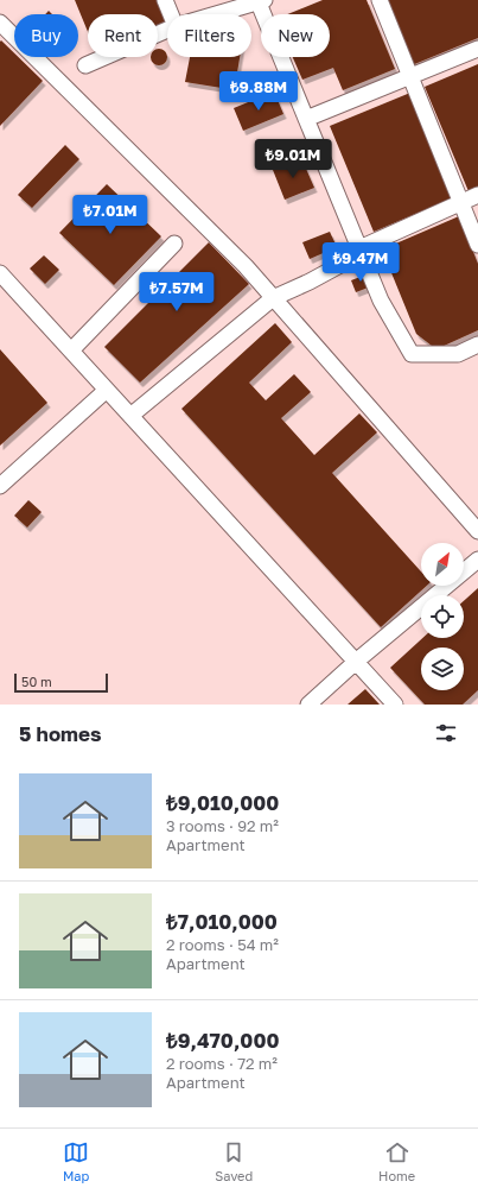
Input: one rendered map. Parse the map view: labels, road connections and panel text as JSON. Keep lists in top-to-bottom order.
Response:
{
  "scale_bar": "50 m",
  "north": "top right",
  "page": {
    "chip": [
      "Buy",
      "Rent",
      "Filters",
      "New"
    ],
    "price": [
      "₺9.88M",
      "₺9.01M",
      "₺7.01M",
      "₺9.47M",
      "₺7.57M"
    ],
    "scale": "50 m",
    "heading": "5 homes",
    "list": [
      {
        "name": "₺9,010,000",
        "note": "3 rooms · 92 m² · Apartment"
      },
      {
        "name": "₺7,010,000",
        "note": "2 rooms · 54 m² · Apartment"
      },
      {
        "name": "₺9,470,000",
        "note": "2 rooms · 72 m² · Apartment"
      }
    ],
    "tabs": ["Map", "Saved", "Home"]
  }
}
